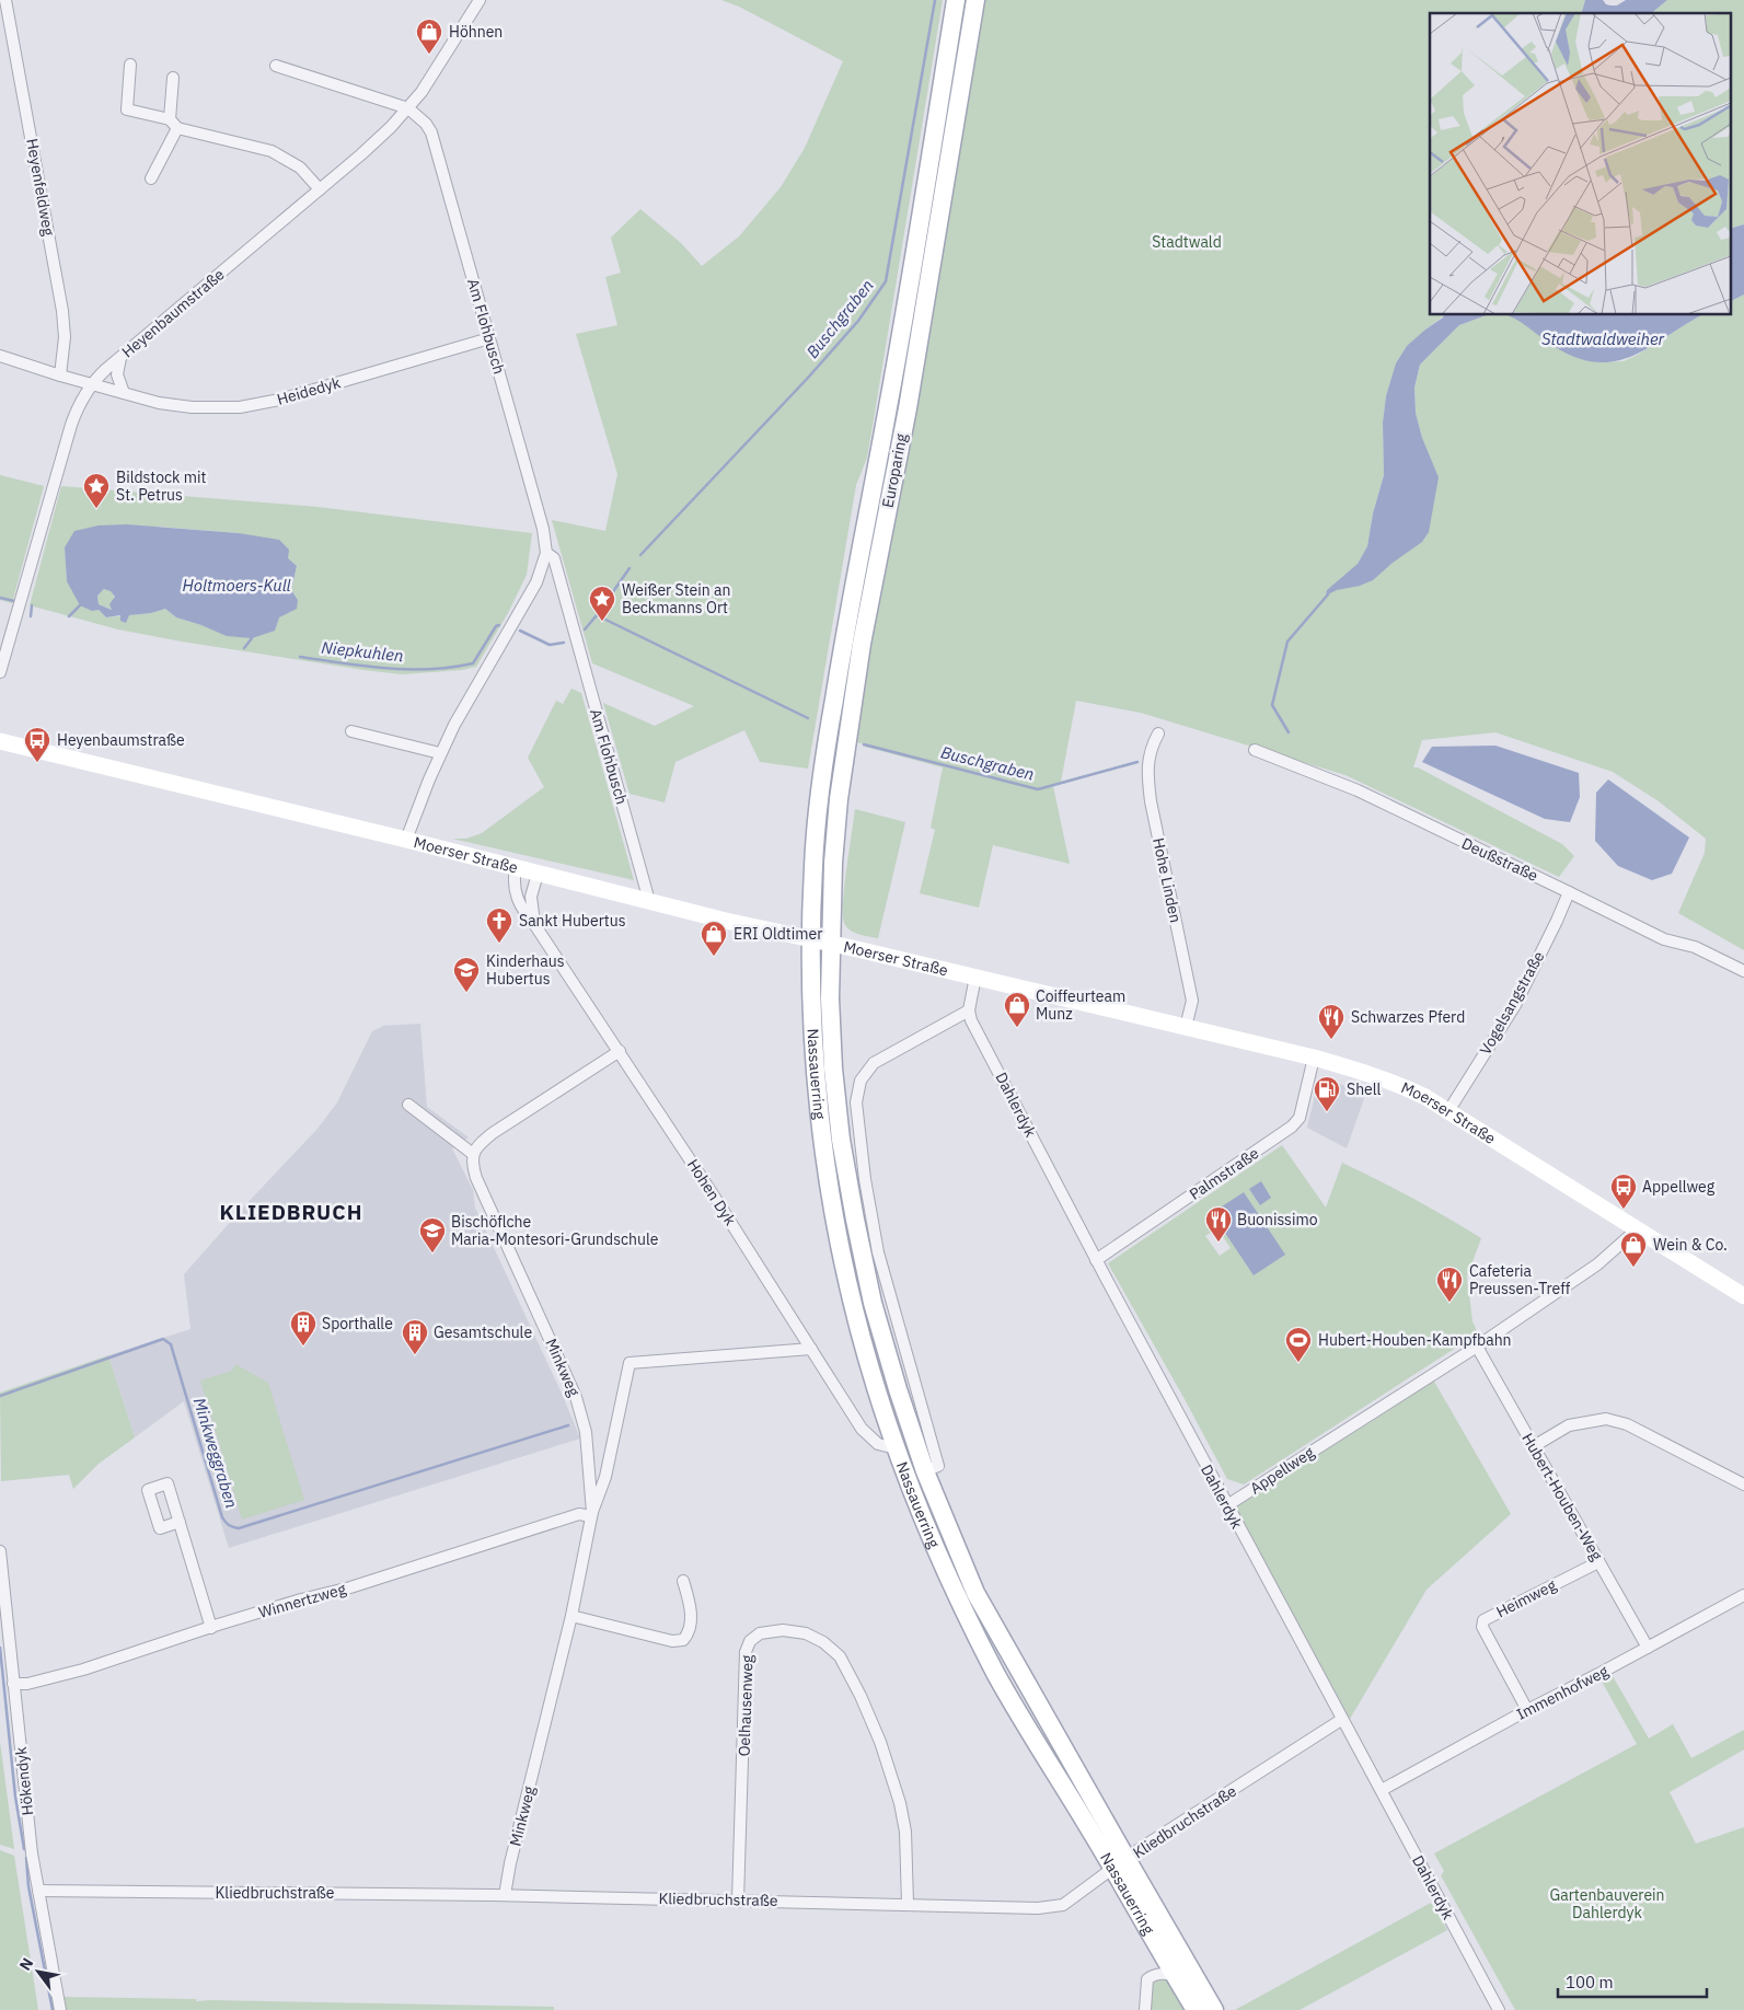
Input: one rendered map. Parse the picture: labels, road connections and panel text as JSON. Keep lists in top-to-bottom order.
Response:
{
  "streets": {
    "main road": ["Europaring", "Moerser Straße", "Nassauerring"],
    "street": [
      "Heyenfeldweg",
      "Heyenbaumstraße",
      "Am Flohbusch",
      "Heidedyk",
      "Deußstraße",
      "Hohe Linden",
      "Vogelsangstraße",
      "Dahlerdyk",
      "Palmstraße",
      "Hohen Dyk",
      "Minkweg",
      "Appellweg",
      "Hubert-Houben-Weg",
      "Heimweg",
      "Winnertzweg",
      "Immenhofweg",
      "Oelhausenweg",
      "Hökendyk",
      "Kliedbruchstraße"
    ]
  },
  "crossings": [
    ["Heyenfeldweg", "Heidedyk"],
    ["Heyenbaumstraße", "Am Flohbusch"],
    ["Heyenbaumstraße", "Heidedyk"],
    ["Am Flohbusch", "Heidedyk"],
    ["Am Flohbusch", "Moerser Straße"],
    ["Europaring", "Moerser Straße"],
    ["Europaring", "Nassauerring"],
    ["Moerser Straße", "Hohe Linden"],
    ["Moerser Straße", "Vogelsangstraße"],
    ["Moerser Straße", "Nassauerring"],
    ["Moerser Straße", "Palmstraße"],
    ["Moerser Straße", "Hohen Dyk"],
    ["Moerser Straße", "Appellweg"],
    ["Deußstraße", "Vogelsangstraße"],
    ["Nassauerring", "Dahlerdyk"],
    ["Nassauerring", "Hohen Dyk"],
    ["Nassauerring", "Kliedbruchstraße"],
    ["Dahlerdyk", "Palmstraße"],
    ["Dahlerdyk", "Appellweg"],
    ["Dahlerdyk", "Immenhofweg"],
    ["Dahlerdyk", "Kliedbruchstraße"],
    ["Hohen Dyk", "Minkweg"],
    ["Minkweg", "Winnertzweg"],
    ["Minkweg", "Kliedbruchstraße"],
    ["Appellweg", "Hubert-Houben-Weg"],
    ["Hubert-Houben-Weg", "Heimweg"],
    ["Hubert-Houben-Weg", "Immenhofweg"],
    ["Heimweg", "Immenhofweg"],
    ["Winnertzweg", "Hökendyk"],
    ["Oelhausenweg", "Kliedbruchstraße"],
    ["Hökendyk", "Kliedbruchstraße"]
  ],
  "districts": ["KLIEDBRUCH"],
  "water": [
    "Buschgraben",
    "Stadtwaldweiher",
    "Holtmoers-Kull",
    "Niepkuhlen",
    "Minkweggraben"
  ],
  "parks": ["Stadtwald", "Gartenbauverein Dahlerdyk"],
  "places": {
    "shop": [
      "Höhnen",
      "ERI Oldtimer",
      "Coiffeurteam Munz",
      "Wein & Co."
    ],
    "place": ["Bildstock mit St. Petrus", "Weißer Stein an Beckmanns Ort"],
    "bus stop": ["Heyenbaumstraße", "Appellweg"],
    "church": ["Sankt Hubertus"],
    "school or university": ["Kinderhaus Hubertus", "Bischöflche Maria-Montesori-Grundschule"],
    "restaurant": ["Schwarzes Pferd", "Buonissimo", "Cafeteria Preussen-Treff"],
    "fuel station": ["Shell"],
    "building": ["Sporthalle", "Gesamtschule"],
    "sports": ["Hubert-Houben-Kampfbahn"]
  },
  "scale_bar": "100 m",
  "north": "top left"
}
